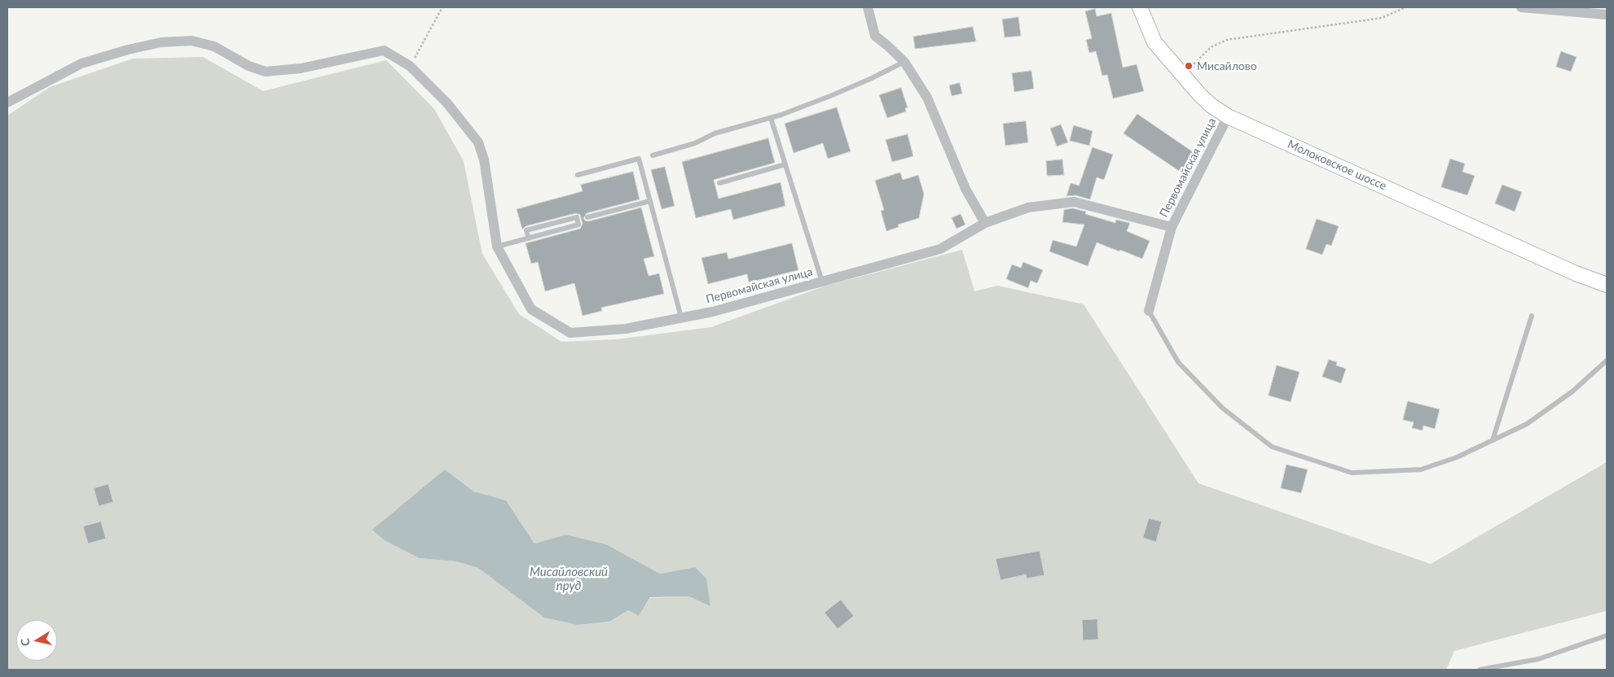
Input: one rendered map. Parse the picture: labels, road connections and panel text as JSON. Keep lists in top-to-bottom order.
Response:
{
  "streets": {
    "main road": ["Молоковское шоссе"],
    "street": ["Первомайская улица"]
  },
  "crossings": [
    ["Молоковское шоссе", "Первомайская улица"]
  ],
  "water": ["Мисайловский пруд"],
  "places": ["Мисайлово"],
  "north": "left"
}
